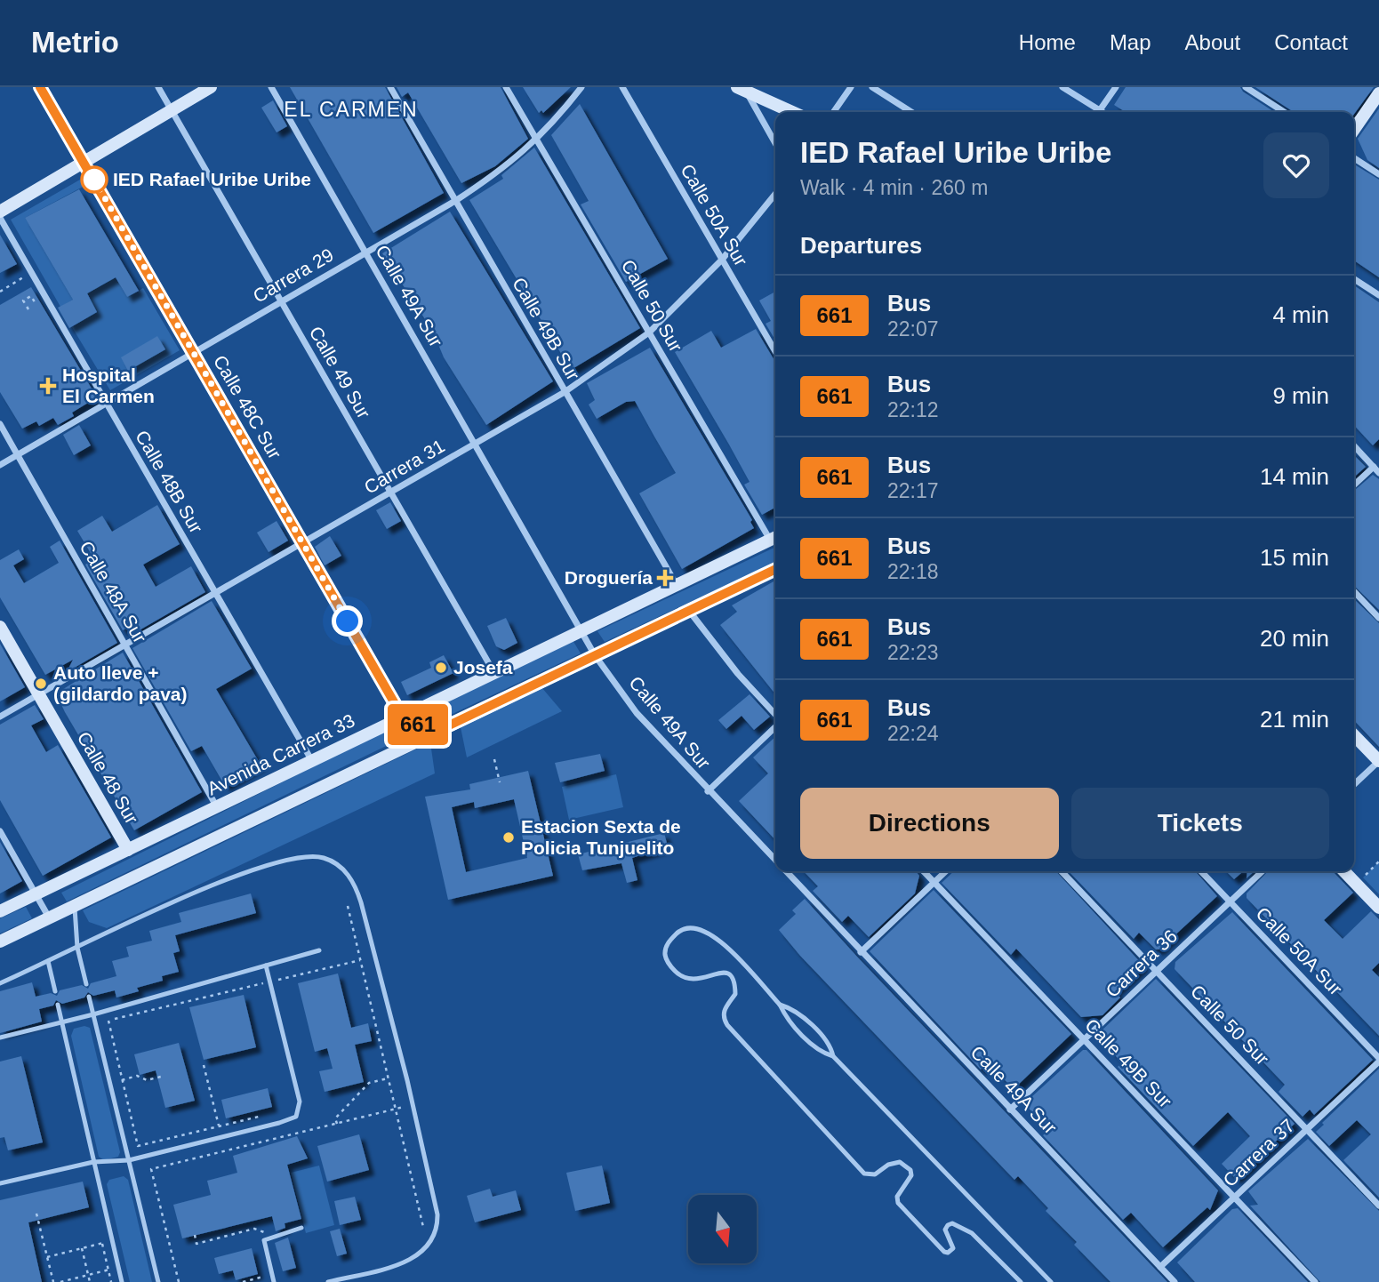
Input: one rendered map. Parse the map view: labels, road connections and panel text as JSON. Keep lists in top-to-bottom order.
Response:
{
  "streets": {
    "main road": ["Calle 48C Sur", "Avenida Carrera 33", "Calle 48 Sur"],
    "street": [
      "Calle 50A Sur",
      "Carrera 29",
      "Calle 49A Sur",
      "Calle 50 Sur",
      "Calle 49B Sur",
      "Calle 49 Sur",
      "Carrera 31",
      "Calle 48B Sur",
      "Calle 48A Sur",
      "Carrera 36",
      "Carrera 37"
    ]
  },
  "crossings": [
    ["Calle 50A Sur", "Carrera 31"],
    ["Calle 50A Sur", "Carrera 36"],
    ["Calle 50A Sur", "Carrera 37"],
    ["Carrera 29", "Calle 49A Sur"],
    ["Carrera 29", "Calle 50 Sur"],
    ["Carrera 29", "Calle 49B Sur"],
    ["Carrera 29", "Calle 49 Sur"],
    ["Carrera 29", "Calle 48C Sur"],
    ["Carrera 29", "Calle 48B Sur"],
    ["Carrera 29", "Calle 48A Sur"],
    ["Calle 49A Sur", "Carrera 31"],
    ["Calle 49A Sur", "Avenida Carrera 33"],
    ["Calle 49A Sur", "Carrera 36"],
    ["Calle 49A Sur", "Carrera 37"],
    ["Calle 50 Sur", "Carrera 31"],
    ["Calle 50 Sur", "Carrera 36"],
    ["Calle 50 Sur", "Carrera 37"],
    ["Calle 49B Sur", "Carrera 31"],
    ["Calle 49B Sur", "Avenida Carrera 33"],
    ["Calle 49B Sur", "Carrera 36"],
    ["Calle 49B Sur", "Carrera 37"],
    ["Calle 49 Sur", "Carrera 31"],
    ["Calle 49 Sur", "Avenida Carrera 33"],
    ["Calle 48C Sur", "Carrera 31"],
    ["Calle 48C Sur", "Avenida Carrera 33"],
    ["Carrera 31", "Calle 48B Sur"],
    ["Carrera 31", "Calle 48A Sur"],
    ["Carrera 31", "Calle 48 Sur"],
    ["Calle 48B Sur", "Avenida Carrera 33"],
    ["Calle 48A Sur", "Avenida Carrera 33"],
    ["Avenida Carrera 33", "Calle 48 Sur"]
  ],
  "districts": ["EL CARMEN"],
  "places": {
    "other": [
      "IED Rafael Uribe Uribe",
      "Josefa",
      "Auto lleve + (gildardo pava)",
      "Estacion Sexta de Policia Tunjuelito"
    ],
    "health": ["Hospital El Carmen", "Droguería"]
  },
  "lines": ["bus line 661"],
  "north": "bottom",
  "page": {
    "header": "Metrio",
    "nav": [
      "Home",
      "Map",
      "About",
      "Contact"
    ],
    "on_map": "661",
    "heading": [
      ["IED Rafael Uribe Uribe", "Walk · 4 min · 260 m"],
      "Departures"
    ],
    "list": [
      {
        "mark": "661",
        "name": "Bus",
        "note": "22:07",
        "value": "4 min"
      },
      {
        "mark": "661",
        "name": "Bus",
        "note": "22:12",
        "value": "9 min"
      },
      {
        "mark": "661",
        "name": "Bus",
        "note": "22:17",
        "value": "14 min"
      },
      {
        "mark": "661",
        "name": "Bus",
        "note": "22:18",
        "value": "15 min"
      },
      {
        "mark": "661",
        "name": "Bus",
        "note": "22:23",
        "value": "20 min"
      },
      {
        "mark": "661",
        "name": "Bus",
        "note": "22:24",
        "value": "21 min"
      }
    ],
    "buttons": ["Directions", "Tickets"]
  }
}
